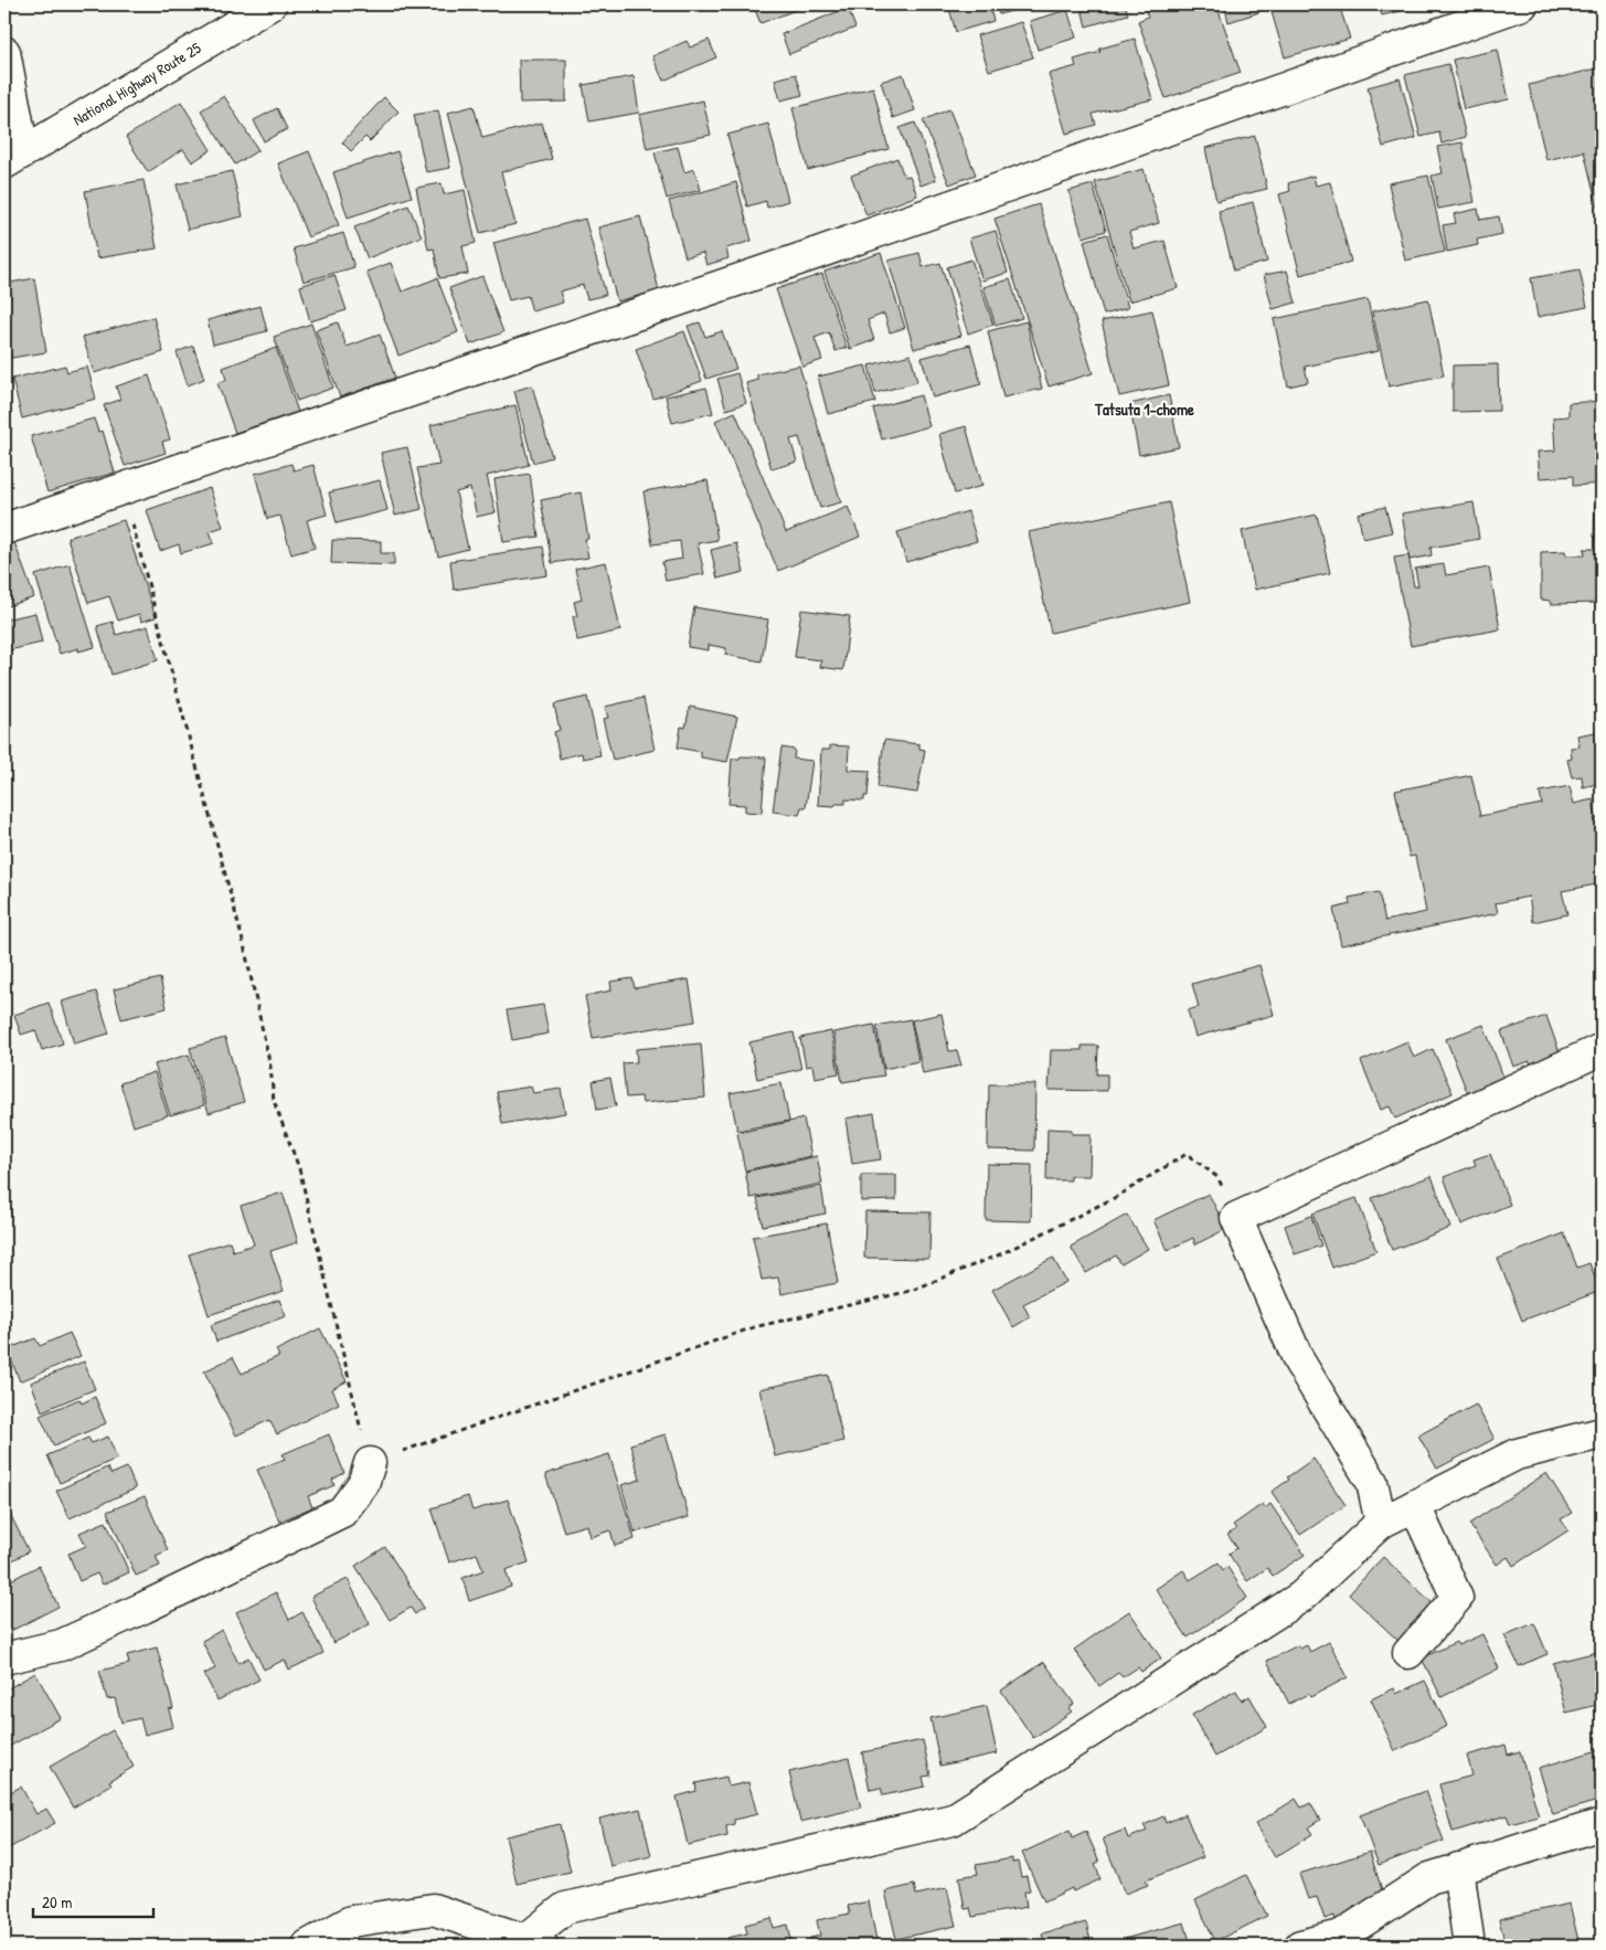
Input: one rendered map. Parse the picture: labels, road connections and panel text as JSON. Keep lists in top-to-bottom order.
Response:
{
  "streets": {
    "main road": ["National Highway Route 25"]
  },
  "districts": ["Tatsuta 1-chome"],
  "scale_bar": "20 m"
}
